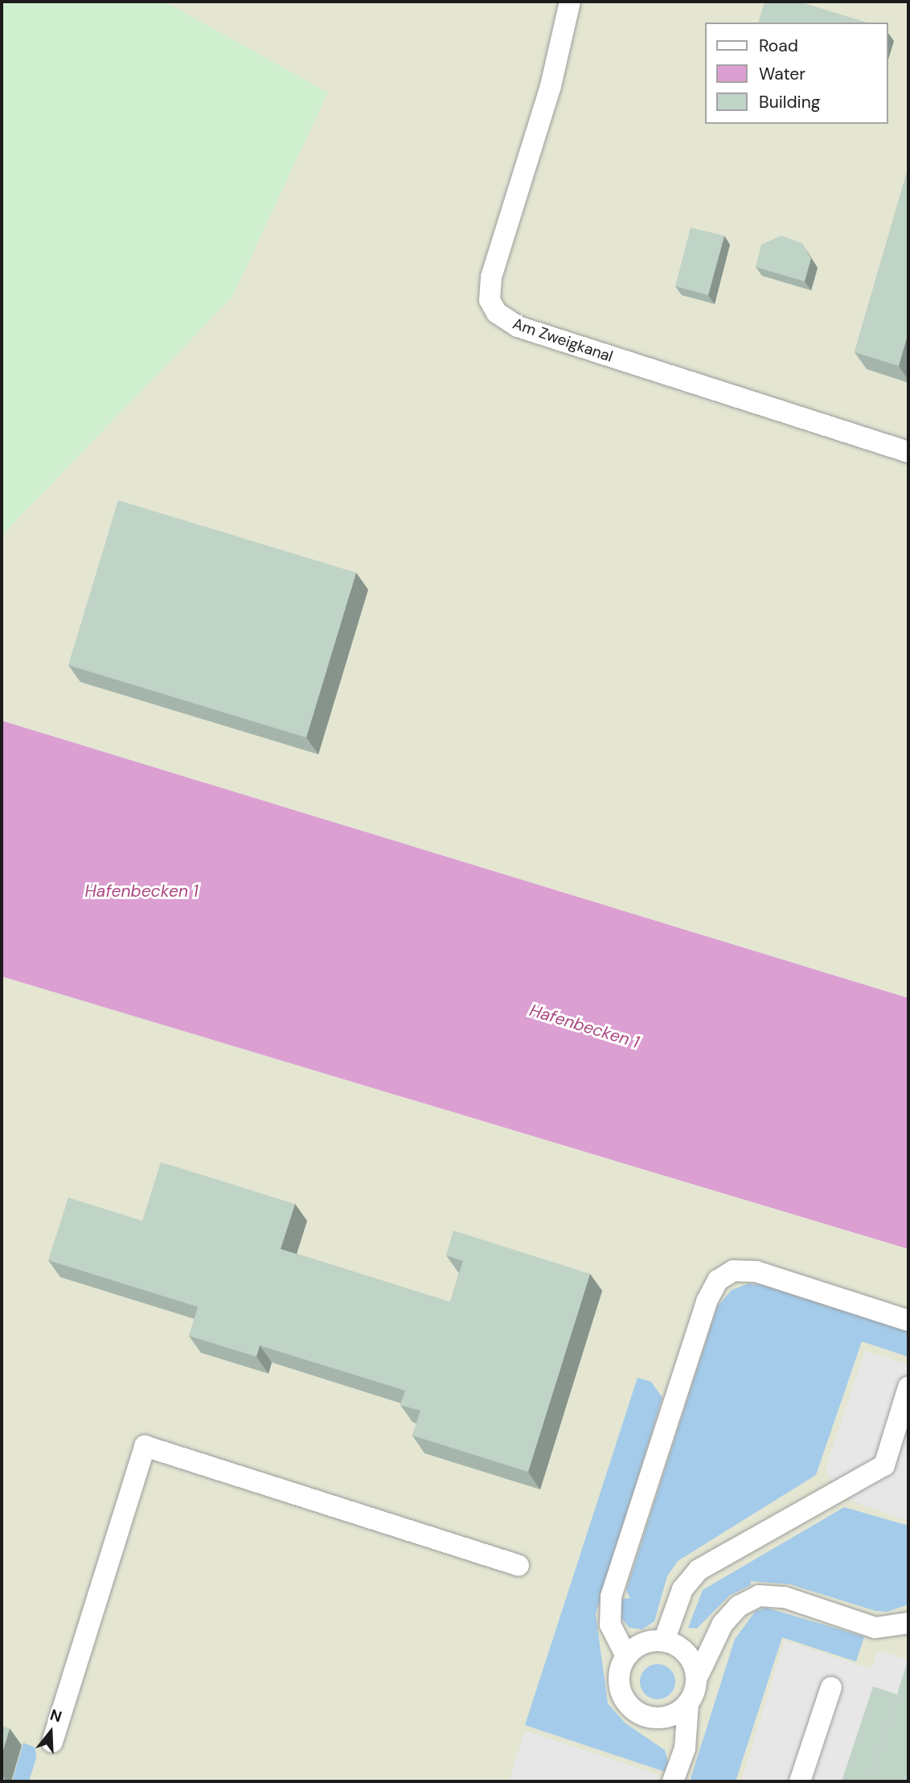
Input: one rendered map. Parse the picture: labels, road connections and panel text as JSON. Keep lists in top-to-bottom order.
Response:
{
  "streets": {
    "street": ["Am Zweigkanal"]
  },
  "water": ["Hafenbecken 1"],
  "legend": ["Road", "Water", "Building"],
  "north": "top"
}
